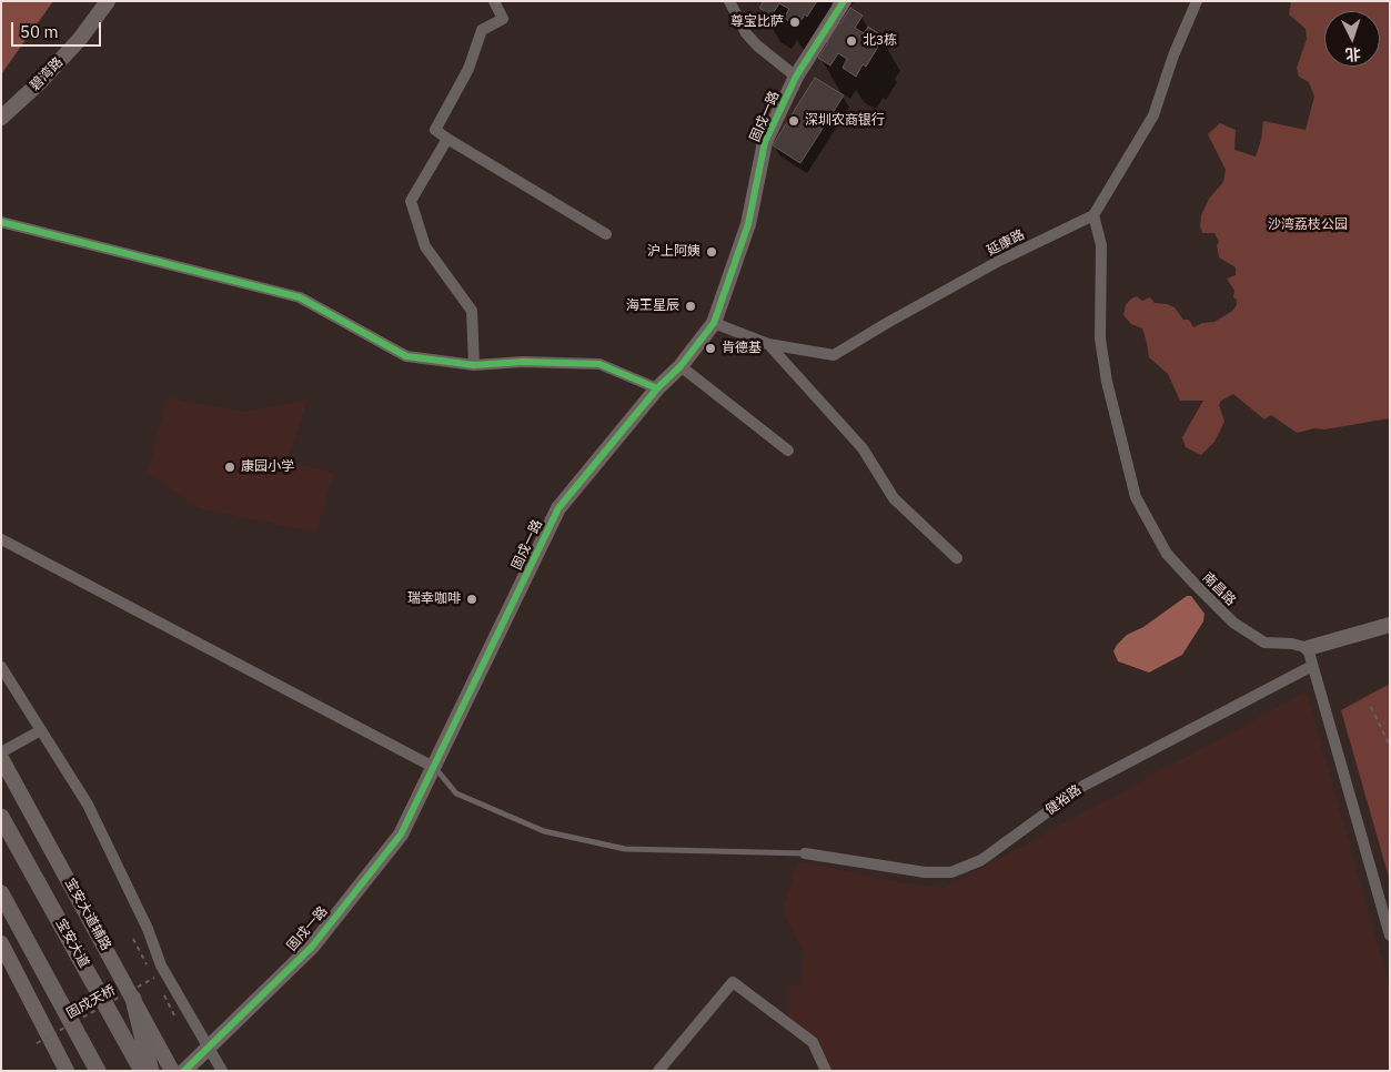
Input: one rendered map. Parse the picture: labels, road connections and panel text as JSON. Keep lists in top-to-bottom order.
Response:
{
  "streets": {
    "main road": ["宝安大道"],
    "street": [
      "碧湾路",
      "固戍一路",
      "延康路",
      "南昌路",
      "健裕路",
      "宝安大道辅路"
    ],
    "path": ["固戍天桥"]
  },
  "crossings": [
    ["固戍一路", "延康路"],
    ["延康路", "南昌路"]
  ],
  "parks": ["沙湾荔枝公园"],
  "places": [
    "尊宝比萨",
    "北3栋",
    "深圳农商银行",
    "沪上阿姨",
    "海王星辰",
    "肯德基",
    "康园小学",
    "瑞幸咖啡"
  ],
  "scale_bar": "50 m",
  "north": "bottom"
}
